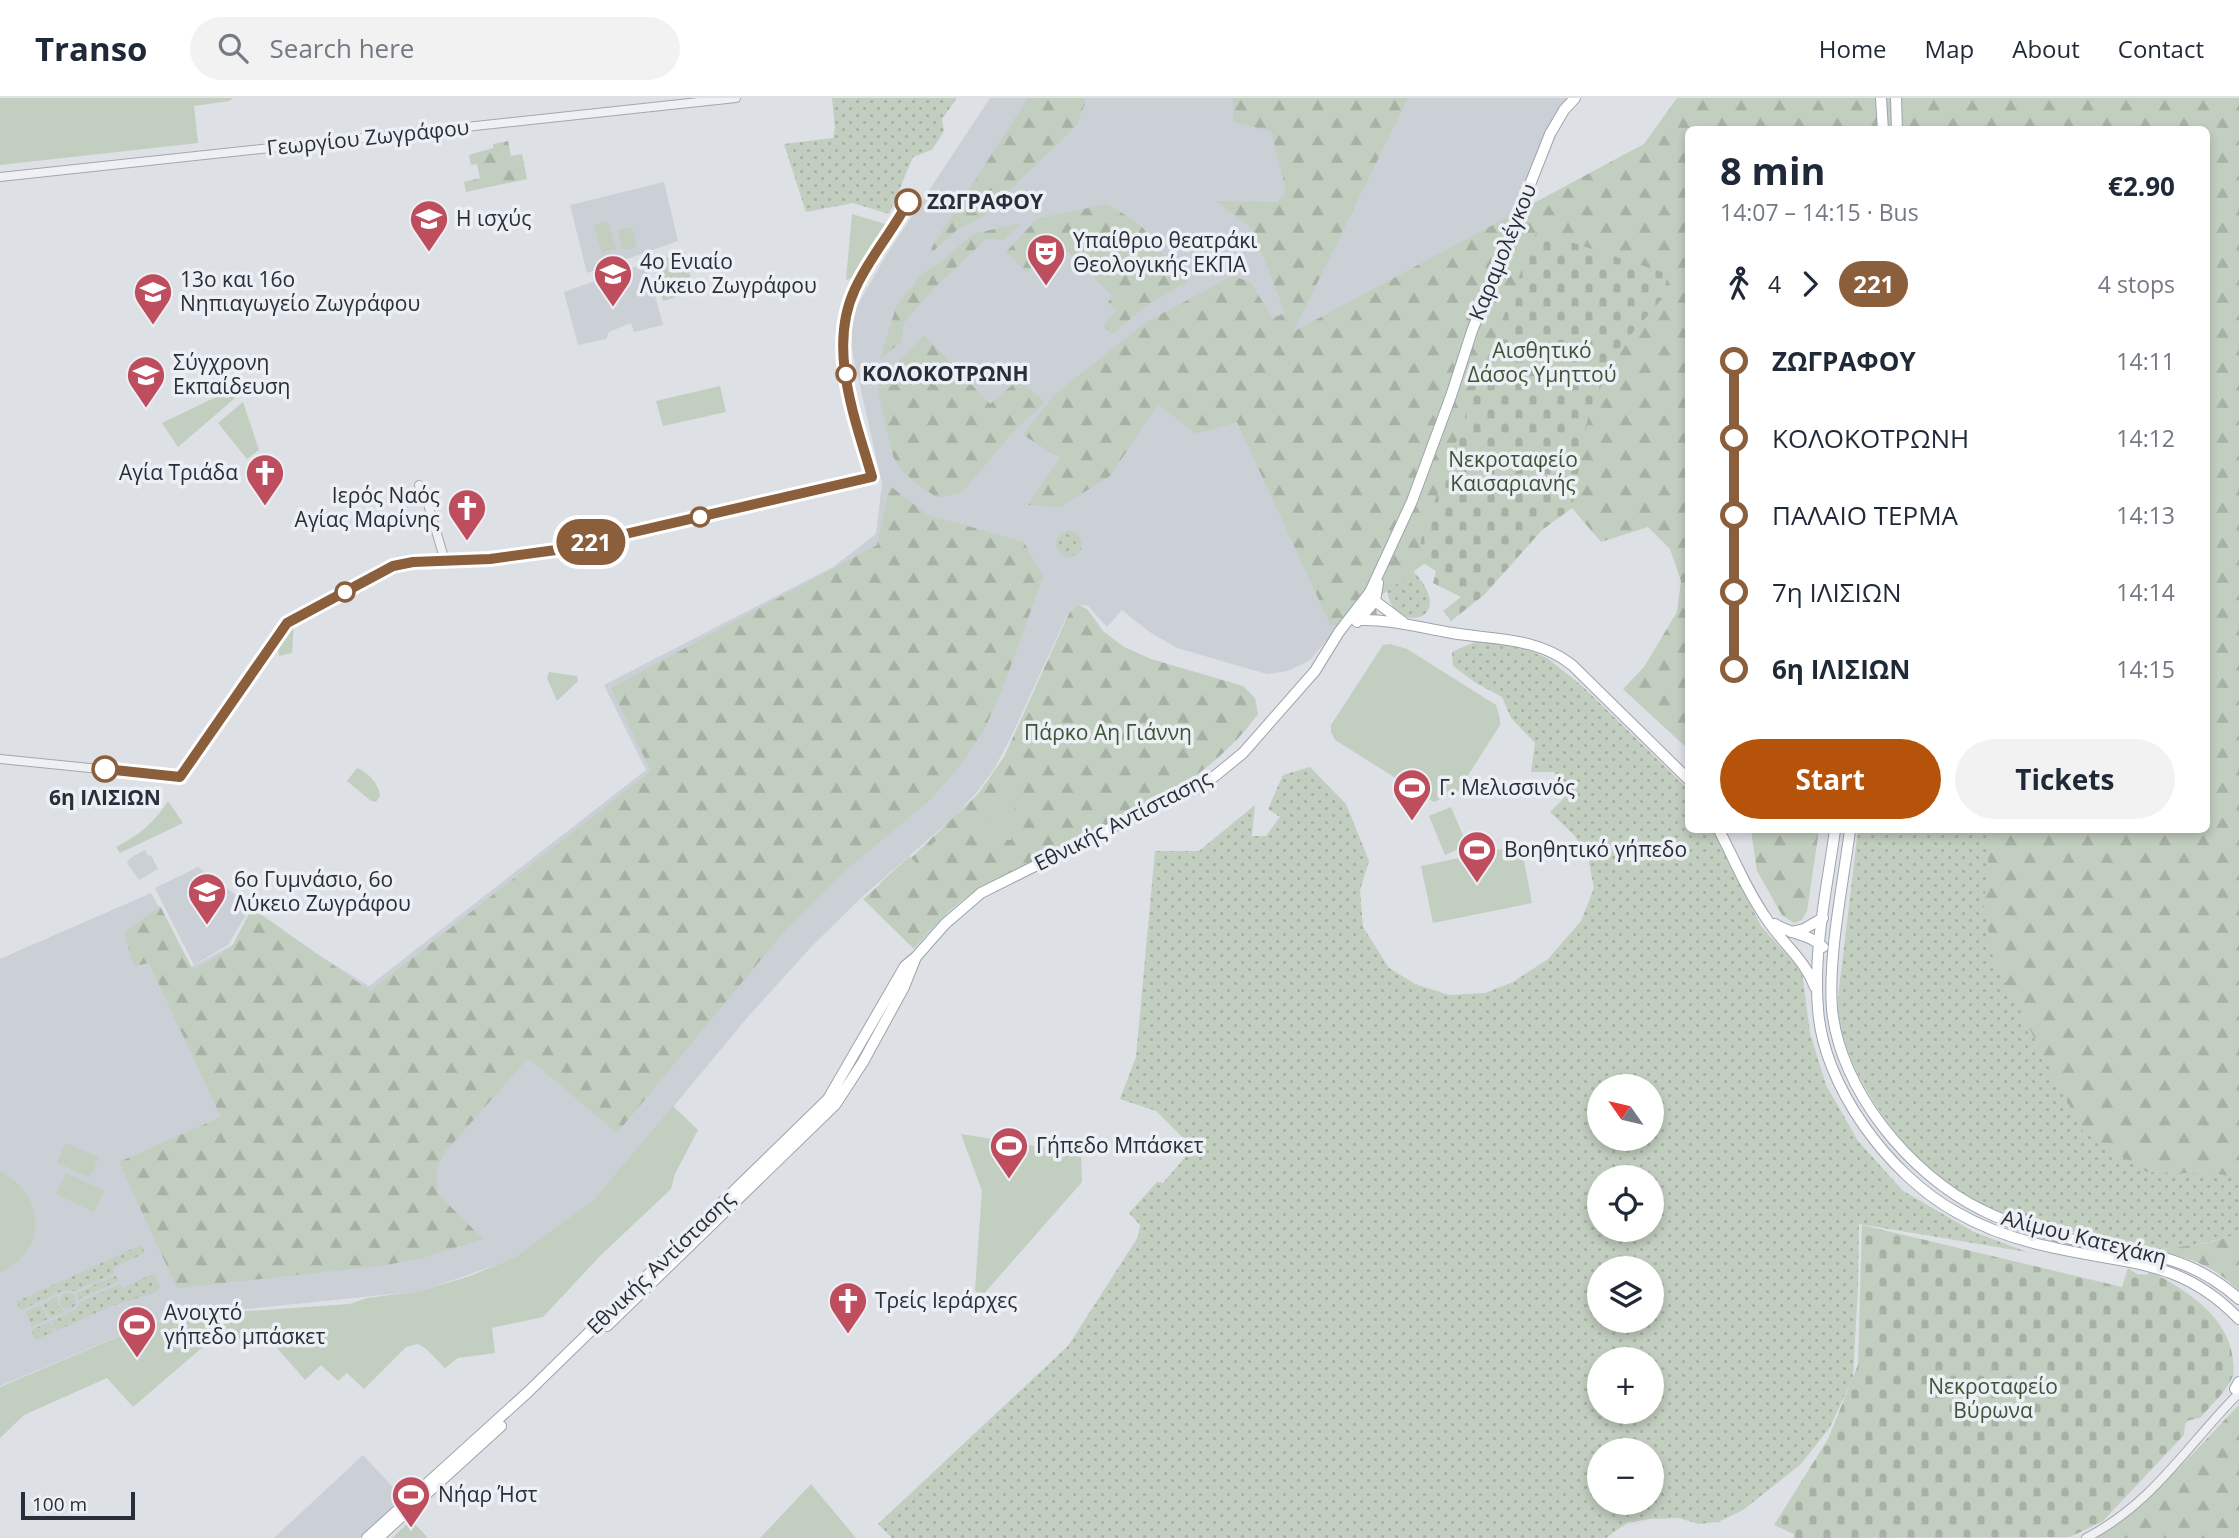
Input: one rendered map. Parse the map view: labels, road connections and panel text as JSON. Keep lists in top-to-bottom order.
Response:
{
  "streets": {
    "main road": ["Καραμολέγκου", "Εθνικής Αντίστασης", "Αλίμου Κατεχάκη"],
    "street": ["Γεωργίου Ζωγράφου"]
  },
  "crossings": [
    ["Καραμολέγκου", "Εθνικής Αντίστασης"]
  ],
  "parks": [
    "Αισθητικό Δάσος Υμηττού",
    "Νεκροταφείο Καισαριανής",
    "Πάρκο Αη Γιάννη",
    "Νεκροταφείο Βύρωνα"
  ],
  "places": {
    "other": ["ΖΩΓΡΑΦΟΥ", "ΚΟΛΟΚΟΤΡΩΝΗ", "6η ΙΛΙΣΙΩΝ"],
    "school or university": [
      "Η ισχύς",
      "4ο Ενιαίο Λύκειο Ζωγράφου",
      "13ο και 16ο Νηπιαγωγείο Ζωγράφου",
      "Σύγχρονη Εκπαίδευση",
      "6ο Γυμνάσιο, 6ο Λύκειο Ζωγράφου"
    ],
    "theatre": ["Υπαίθριο θεατράκι Θεολογικής ΕΚΠΑ"],
    "church": ["Αγία Τριάδα", "Ιερός Ναός Αγίας Μαρίνης", "Τρείς Ιεράρχες"],
    "sports": [
      "Γ. Μελισσινός",
      "Βοηθητικό γήπεδο",
      "Γήπεδο Μπάσκετ",
      "Ανοιχτό γήπεδο μπάσκετ",
      "Νήαρ Ήστ"
    ]
  },
  "lines": ["bus line 221"],
  "scale_bar": "100 m",
  "north": "top left",
  "page": {
    "header": "Transo",
    "search": "Search here",
    "nav": [
      "Home",
      "Map",
      "About",
      "Contact"
    ],
    "on_map": "221",
    "heading": ["8 min", "14:07 – 14:15 · Bus", "€2.90"],
    "legs": ["4", "221", "4 stops"],
    "list": [
      {
        "name": "ΖΩΓΡΑΦΟΥ",
        "value": "14:11"
      },
      {
        "name": "ΚΟΛΟΚΟΤΡΩΝΗ",
        "value": "14:12"
      },
      {
        "name": "ΠΑΛΑΙΟ ΤΕΡΜΑ",
        "value": "14:13"
      },
      {
        "name": "7η ΙΛΙΣΙΩΝ",
        "value": "14:14"
      },
      {
        "name": "6η ΙΛΙΣΙΩΝ",
        "value": "14:15"
      }
    ],
    "buttons": ["Start", "Tickets"],
    "map_buttons": ["+", "−"],
    "scale": "100 m"
  }
}
